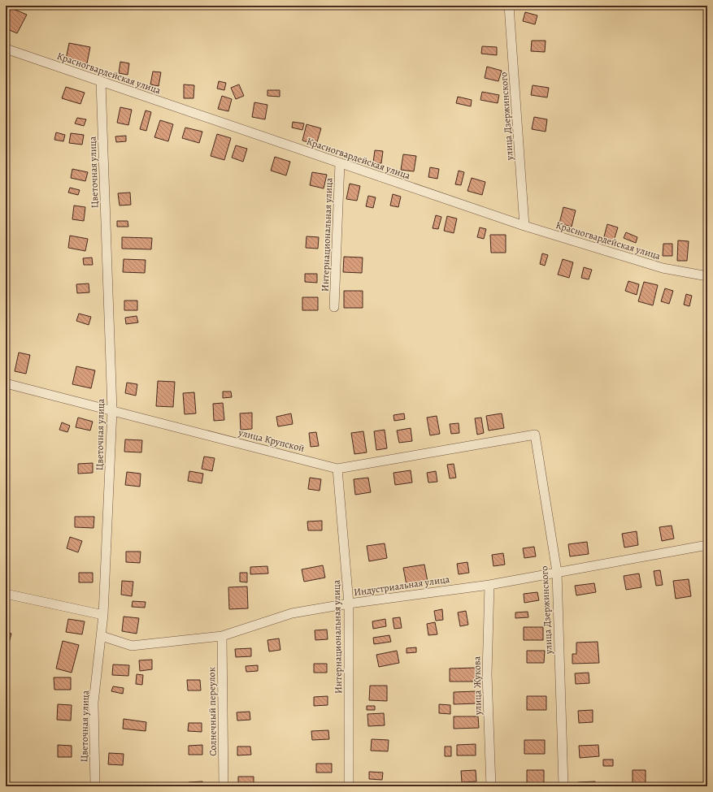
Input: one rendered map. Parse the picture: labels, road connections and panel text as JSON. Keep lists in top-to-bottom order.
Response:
{
  "streets": {
    "street": [
      "Красногвардейская улица",
      "улица Дзержинского",
      "Цветочная улица",
      "Интернациональная улица",
      "улица Крупской",
      "Индустриальная улица",
      "улица Жукова",
      "Солнечный переулок"
    ]
  },
  "crossings": [
    ["Красногвардейская улица", "улица Дзержинского"],
    ["Красногвардейская улица", "Цветочная улица"],
    ["Красногвардейская улица", "Интернациональная улица"],
    ["улица Дзержинского", "улица Крупской"],
    ["улица Дзержинского", "Индустриальная улица"],
    ["Цветочная улица", "улица Крупской"],
    ["Цветочная улица", "Индустриальная улица"],
    ["Интернациональная улица", "улица Крупской"],
    ["Интернациональная улица", "Индустриальная улица"],
    ["Индустриальная улица", "улица Жукова"],
    ["Индустриальная улица", "Солнечный переулок"]
  ]
}
